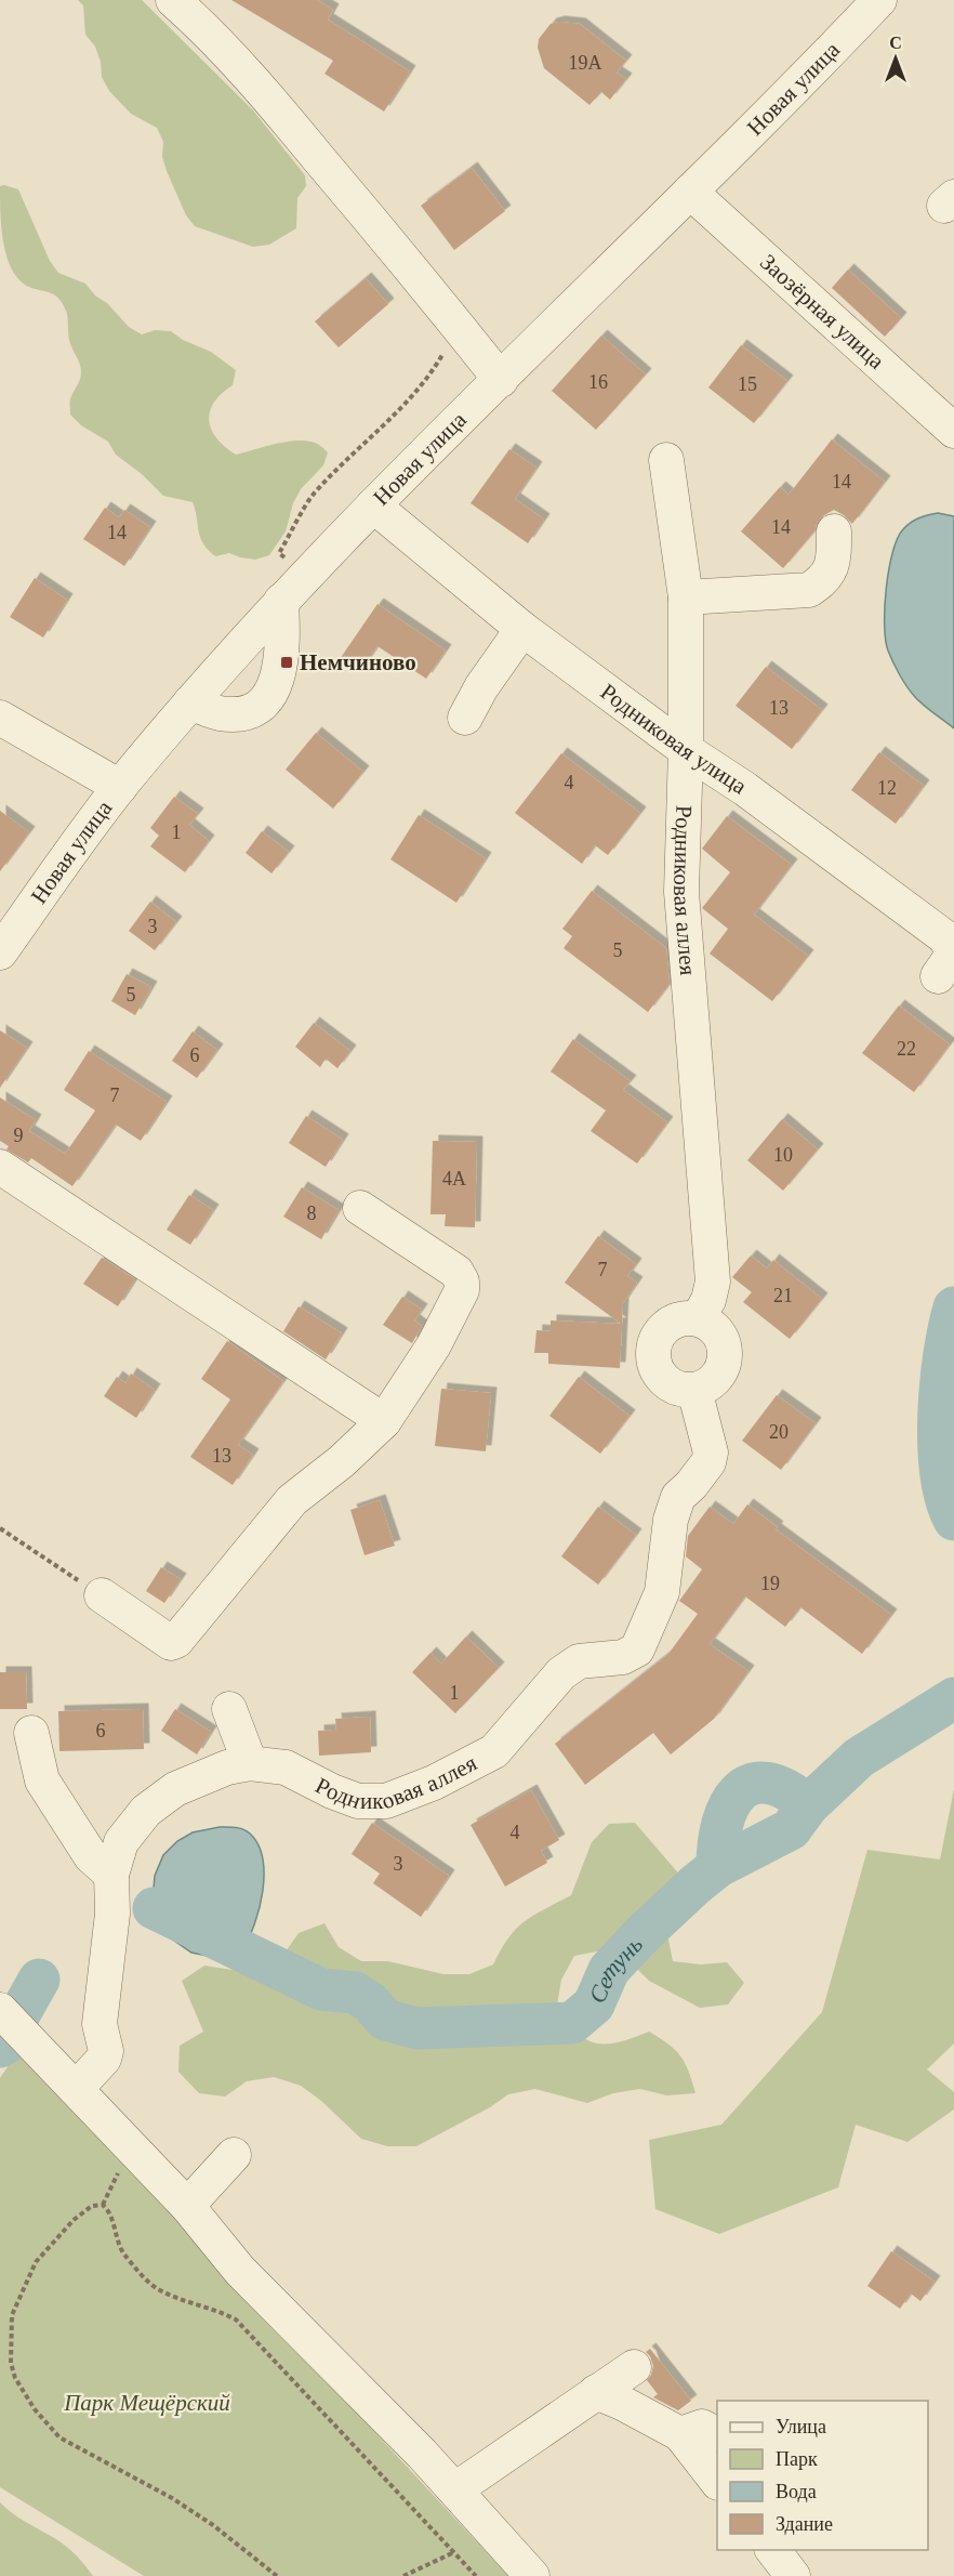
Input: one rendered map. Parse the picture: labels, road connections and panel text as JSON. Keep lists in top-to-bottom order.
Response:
{
  "streets": {
    "street": [
      "Новая улица",
      "Заозёрная улица",
      "Родниковая улица",
      "Родниковая аллея"
    ]
  },
  "crossings": [
    ["Новая улица", "Заозёрная улица"],
    ["Новая улица", "Родниковая улица"],
    ["Родниковая улица", "Родниковая аллея"]
  ],
  "water": ["Сетунь"],
  "parks": ["Парк Мещёрский"],
  "places": {
    "transit": ["Немчиново"]
  },
  "house_numbers": [
    "19А",
    "16",
    "15",
    "14",
    "14",
    "14",
    "13",
    "4",
    "12",
    "1",
    "3",
    "5",
    "5",
    "22",
    "6",
    "7",
    "9",
    "10",
    "4А",
    "8",
    "7",
    "21",
    "20",
    "13",
    "19",
    "1",
    "6",
    "4",
    "3"
  ],
  "legend": [
    "Улица",
    "Парк",
    "Вода",
    "Здание"
  ],
  "north": "top"
}
